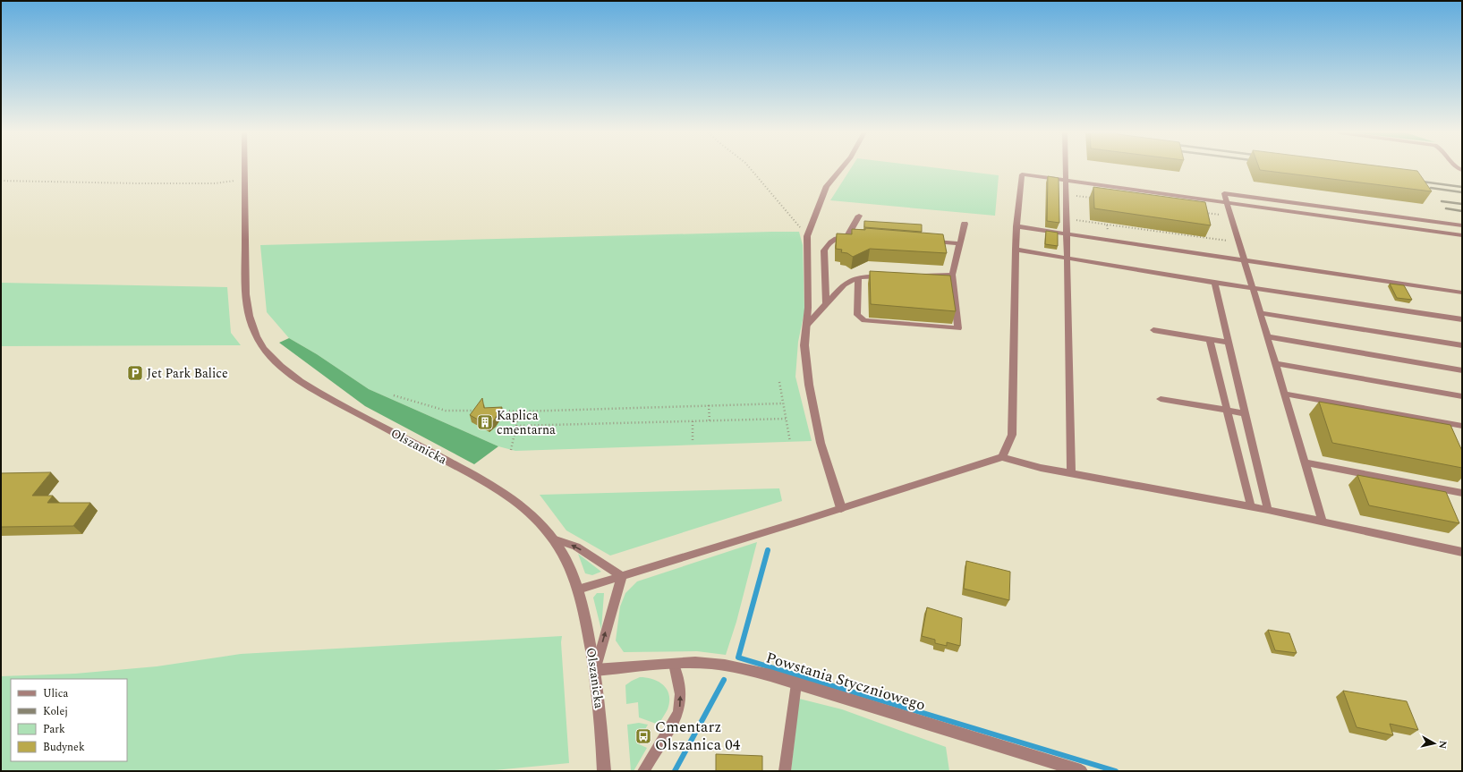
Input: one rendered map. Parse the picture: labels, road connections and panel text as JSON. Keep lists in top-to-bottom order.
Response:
{
  "streets": {
    "street": ["Olszanicka", "Powstania Styczniowego"]
  },
  "crossings": [
    ["Olszanicka", "Powstania Styczniowego"]
  ],
  "places": {
    "parking": ["Jet Park Balice"],
    "building": ["Kaplica cmentarna"],
    "bus stop": ["Cmentarz Olszanica 04"]
  },
  "legend": [
    "Ulica",
    "Kolej",
    "Park",
    "Budynek"
  ],
  "north": "right"
}
